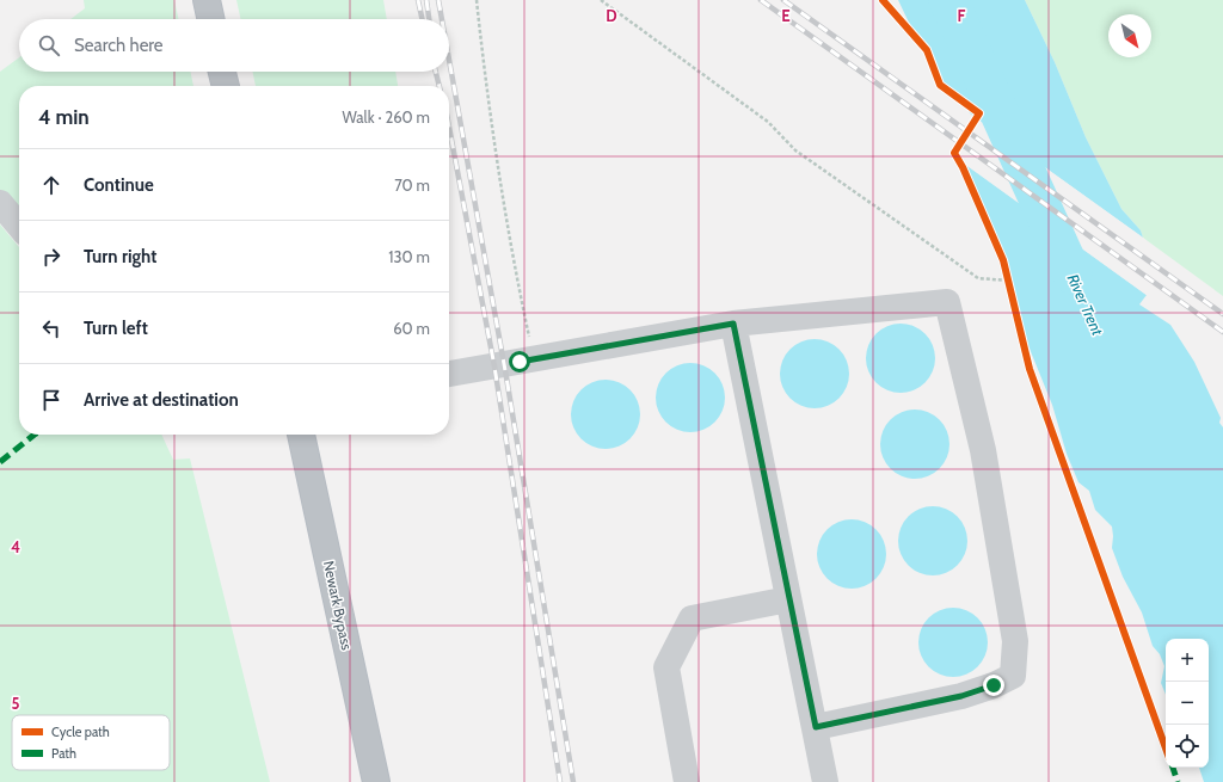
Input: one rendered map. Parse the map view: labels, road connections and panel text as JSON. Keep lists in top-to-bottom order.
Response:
{
  "streets": {
    "highway": ["Newark Bypass"]
  },
  "water": ["River Trent"],
  "legend": ["Cycle path", "Path"],
  "north": "bottom right",
  "page": {
    "search": "Search here",
    "heading": ["4 min", "Walk · 260 m"],
    "list": [
      ["Continue", "70 m"],
      ["Turn right", "130 m"],
      ["Turn left", "60 m"],
      "Arrive at destination"
    ],
    "map_buttons": ["+", "−"]
  },
  "grid": {
    "columns": ["D", "E", "F"],
    "rows": ["4", "5"]
  }
}
